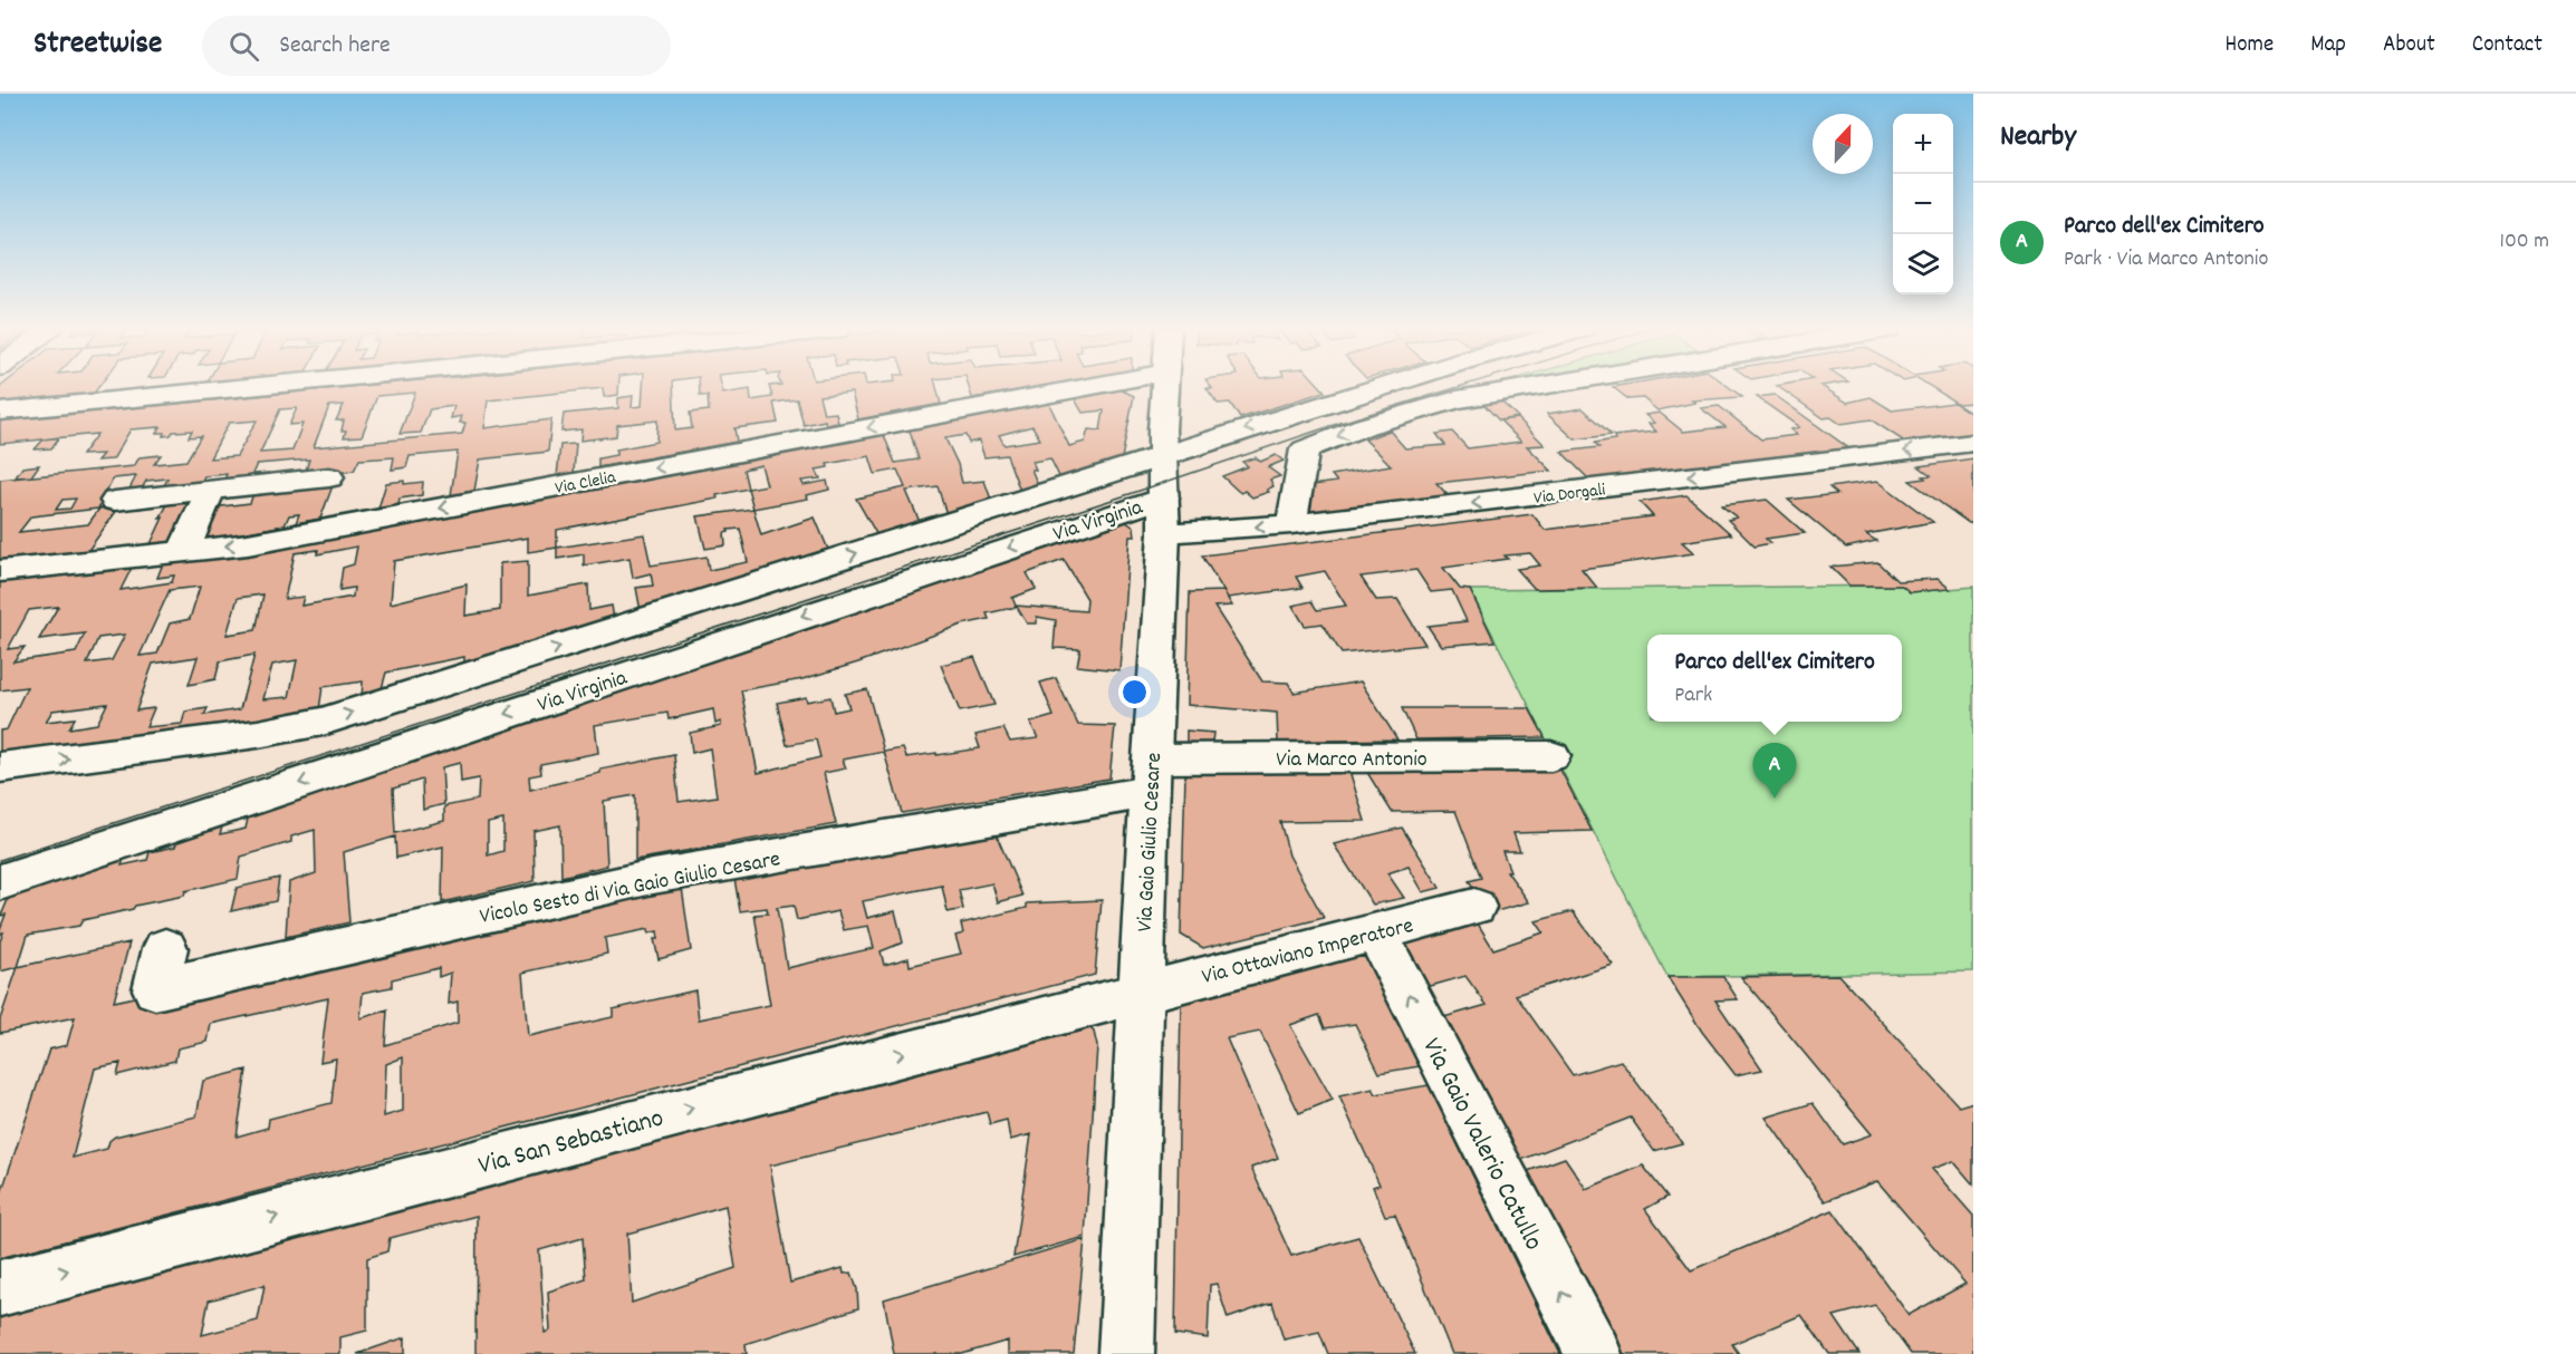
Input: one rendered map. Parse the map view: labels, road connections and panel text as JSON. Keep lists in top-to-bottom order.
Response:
{
  "streets": {
    "street": [
      "Via Clelia",
      "Via Dorgali",
      "Via Virginia",
      "Via Marco Antonio",
      "Via Gaio Giulio Cesare",
      "Vicolo Sesto di Via Gaio Giulio Cesare",
      "Via Ottaviano Imperatore",
      "Via San Sebastiano",
      "Via Gaio Valerio Catullo"
    ]
  },
  "crossings": [
    ["Via Dorgali", "Via Virginia"],
    ["Via Dorgali", "Via Gaio Giulio Cesare"],
    ["Via Virginia", "Via Gaio Giulio Cesare"],
    ["Via Marco Antonio", "Via Gaio Giulio Cesare"],
    ["Via Marco Antonio", "Vicolo Sesto di Via Gaio Giulio Cesare"],
    ["Via Gaio Giulio Cesare", "Vicolo Sesto di Via Gaio Giulio Cesare"],
    ["Via Gaio Giulio Cesare", "Via Ottaviano Imperatore"],
    ["Via Gaio Giulio Cesare", "Via San Sebastiano"],
    ["Via Ottaviano Imperatore", "Via San Sebastiano"],
    ["Via Ottaviano Imperatore", "Via Gaio Valerio Catullo"]
  ],
  "one_way": [
    "Via Clelia",
    "Via Dorgali",
    "Via San Sebastiano",
    "Via Gaio Valerio Catullo"
  ],
  "north": "top",
  "page": {
    "header": "Streetwise",
    "search": "Search here",
    "nav": [
      "Home",
      "Map",
      "About",
      "Contact"
    ],
    "heading": "Nearby",
    "map_buttons": ["+", "−"],
    "list": [
      {
        "mark": "A",
        "name": "Parco dell'ex Cimitero",
        "note": "Park · Via Marco Antonio",
        "value": "100 m"
      }
    ],
    "popup": ["Parco dell'ex Cimitero", "Park"],
    "pins": "A"
  }
}
